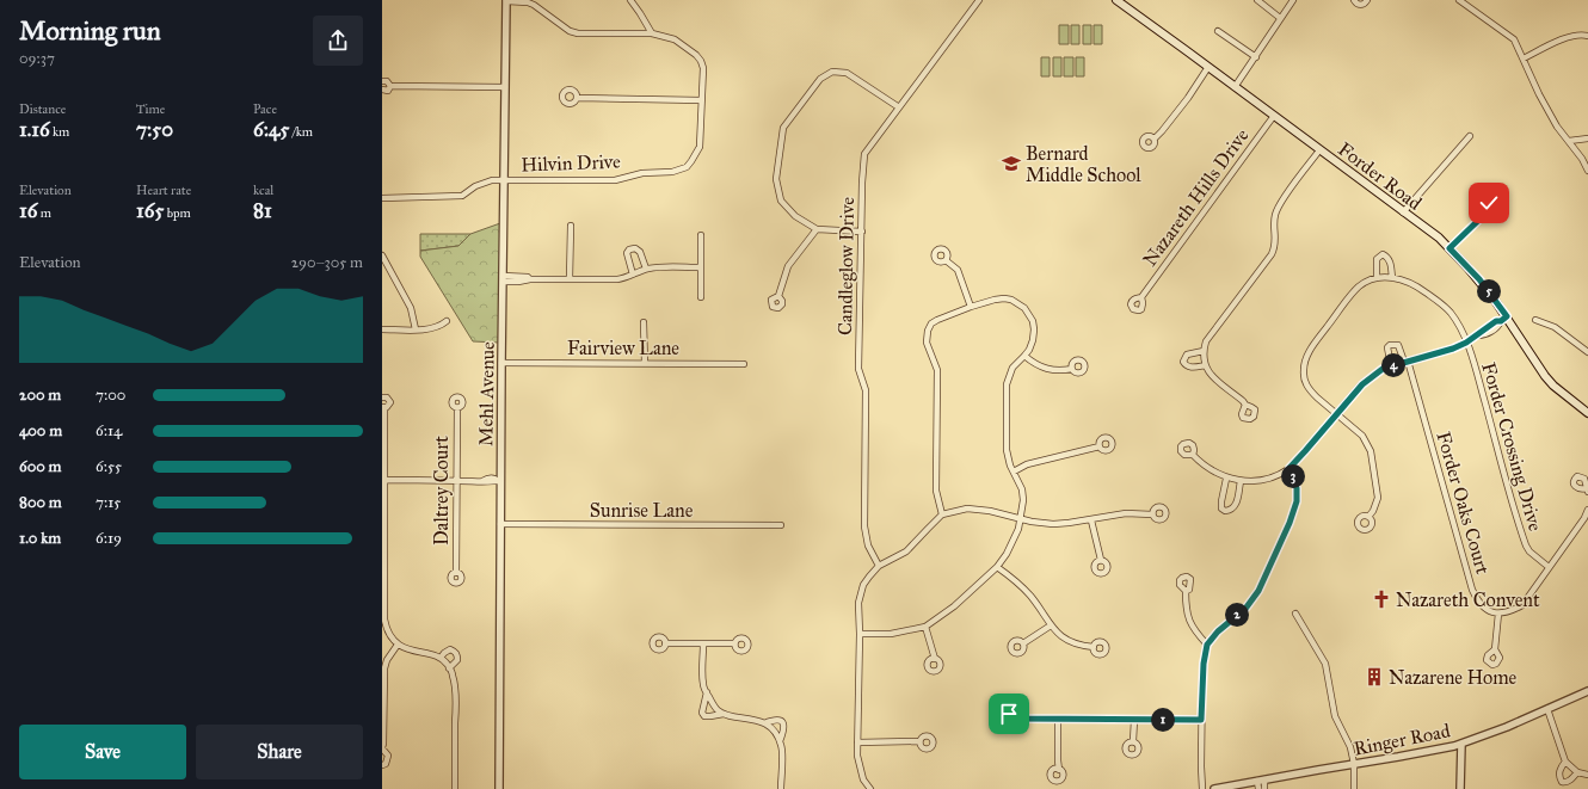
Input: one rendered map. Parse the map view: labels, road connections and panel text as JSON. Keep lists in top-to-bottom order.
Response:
{
  "streets": {
    "main road": ["Forder Road"],
    "street": [
      "Hilvin Drive",
      "Nazareth Hills Drive",
      "Candleglow Drive",
      "Fairview Lane",
      "Mehl Avenue",
      "Forder Crossing Drive",
      "Daltrey Court",
      "Forder Oaks Court",
      "Sunrise Lane",
      "Ringer Road"
    ]
  },
  "crossings": [
    ["Hilvin Drive", "Mehl Avenue"],
    ["Forder Road", "Nazareth Hills Drive"],
    ["Fairview Lane", "Mehl Avenue"],
    ["Mehl Avenue", "Sunrise Lane"]
  ],
  "places": {
    "school or university": ["Bernard Middle School"],
    "church": ["Nazareth Convent"],
    "building": ["Nazarene Home"]
  },
  "page": {
    "heading": ["Morning run", "09:37"],
    "stats": [
      ["Distance", "1.16 km"],
      ["Time", "7:50"],
      ["Pace", "6:45 /km"],
      ["Elevation", "16 m"],
      ["Heart rate", "165 bpm"],
      ["kcal", "81"]
    ],
    "chart": ["Elevation", "290–305 m"],
    "pins": [
      "5",
      "4",
      "3",
      "2",
      "1"
    ],
    "list": [
      {
        "name": "200 m",
        "note": "7:00"
      },
      {
        "name": "400 m",
        "note": "6:14"
      },
      {
        "name": "600 m",
        "note": "6:55"
      },
      {
        "name": "800 m",
        "note": "7:15"
      },
      {
        "name": "1.0 km",
        "note": "6:19"
      }
    ],
    "buttons": ["Save", "Share"]
  }
}
